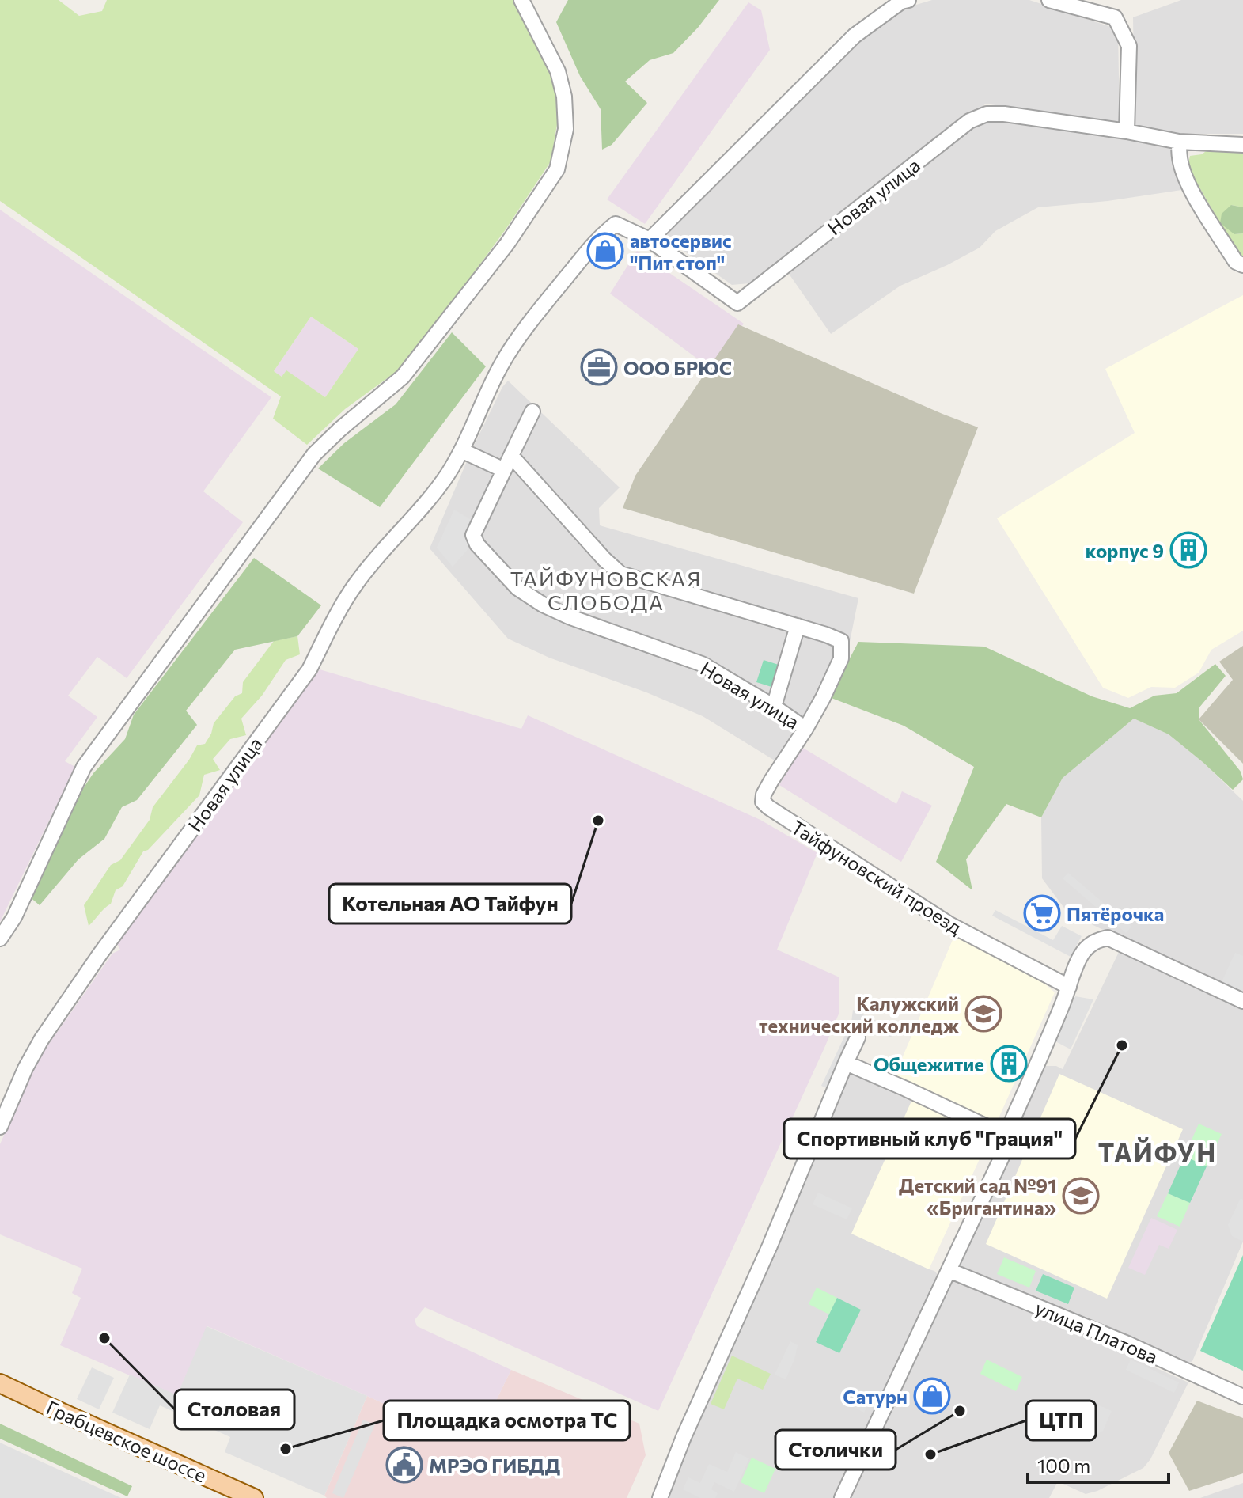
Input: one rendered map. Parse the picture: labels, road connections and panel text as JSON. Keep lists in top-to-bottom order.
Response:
{
  "streets": {
    "main road": ["Грабцевское шоссе"],
    "street": ["Новая улица", "Тайфуновский проезд", "улица Платова"]
  },
  "crossings": [
    ["Новая улица", "Тайфуновский проезд"]
  ],
  "districts": ["ТАЙФУНОВСКАЯ СЛОБОДА", "ТАЙФУН"],
  "places": {
    "shop": ["автосервис \"Пит стоп\"", "Сатурн"],
    "office": ["ООО БРЮС"],
    "building": ["корпус 9", "Общежитие"],
    "other": [
      "Котельная АО Тайфун",
      "Спортивный клуб \"Грация\"",
      "Столовая",
      "Столички",
      "Площадка осмотра ТС",
      "ЦТП"
    ],
    "supermarket": ["Пятёрочка"],
    "school or university": ["Калужский технический колледж", "Детский сад №91 «Бригантина»"],
    "public building": ["МРЭО ГИБДД"]
  },
  "scale_bar": "100 m"
}
